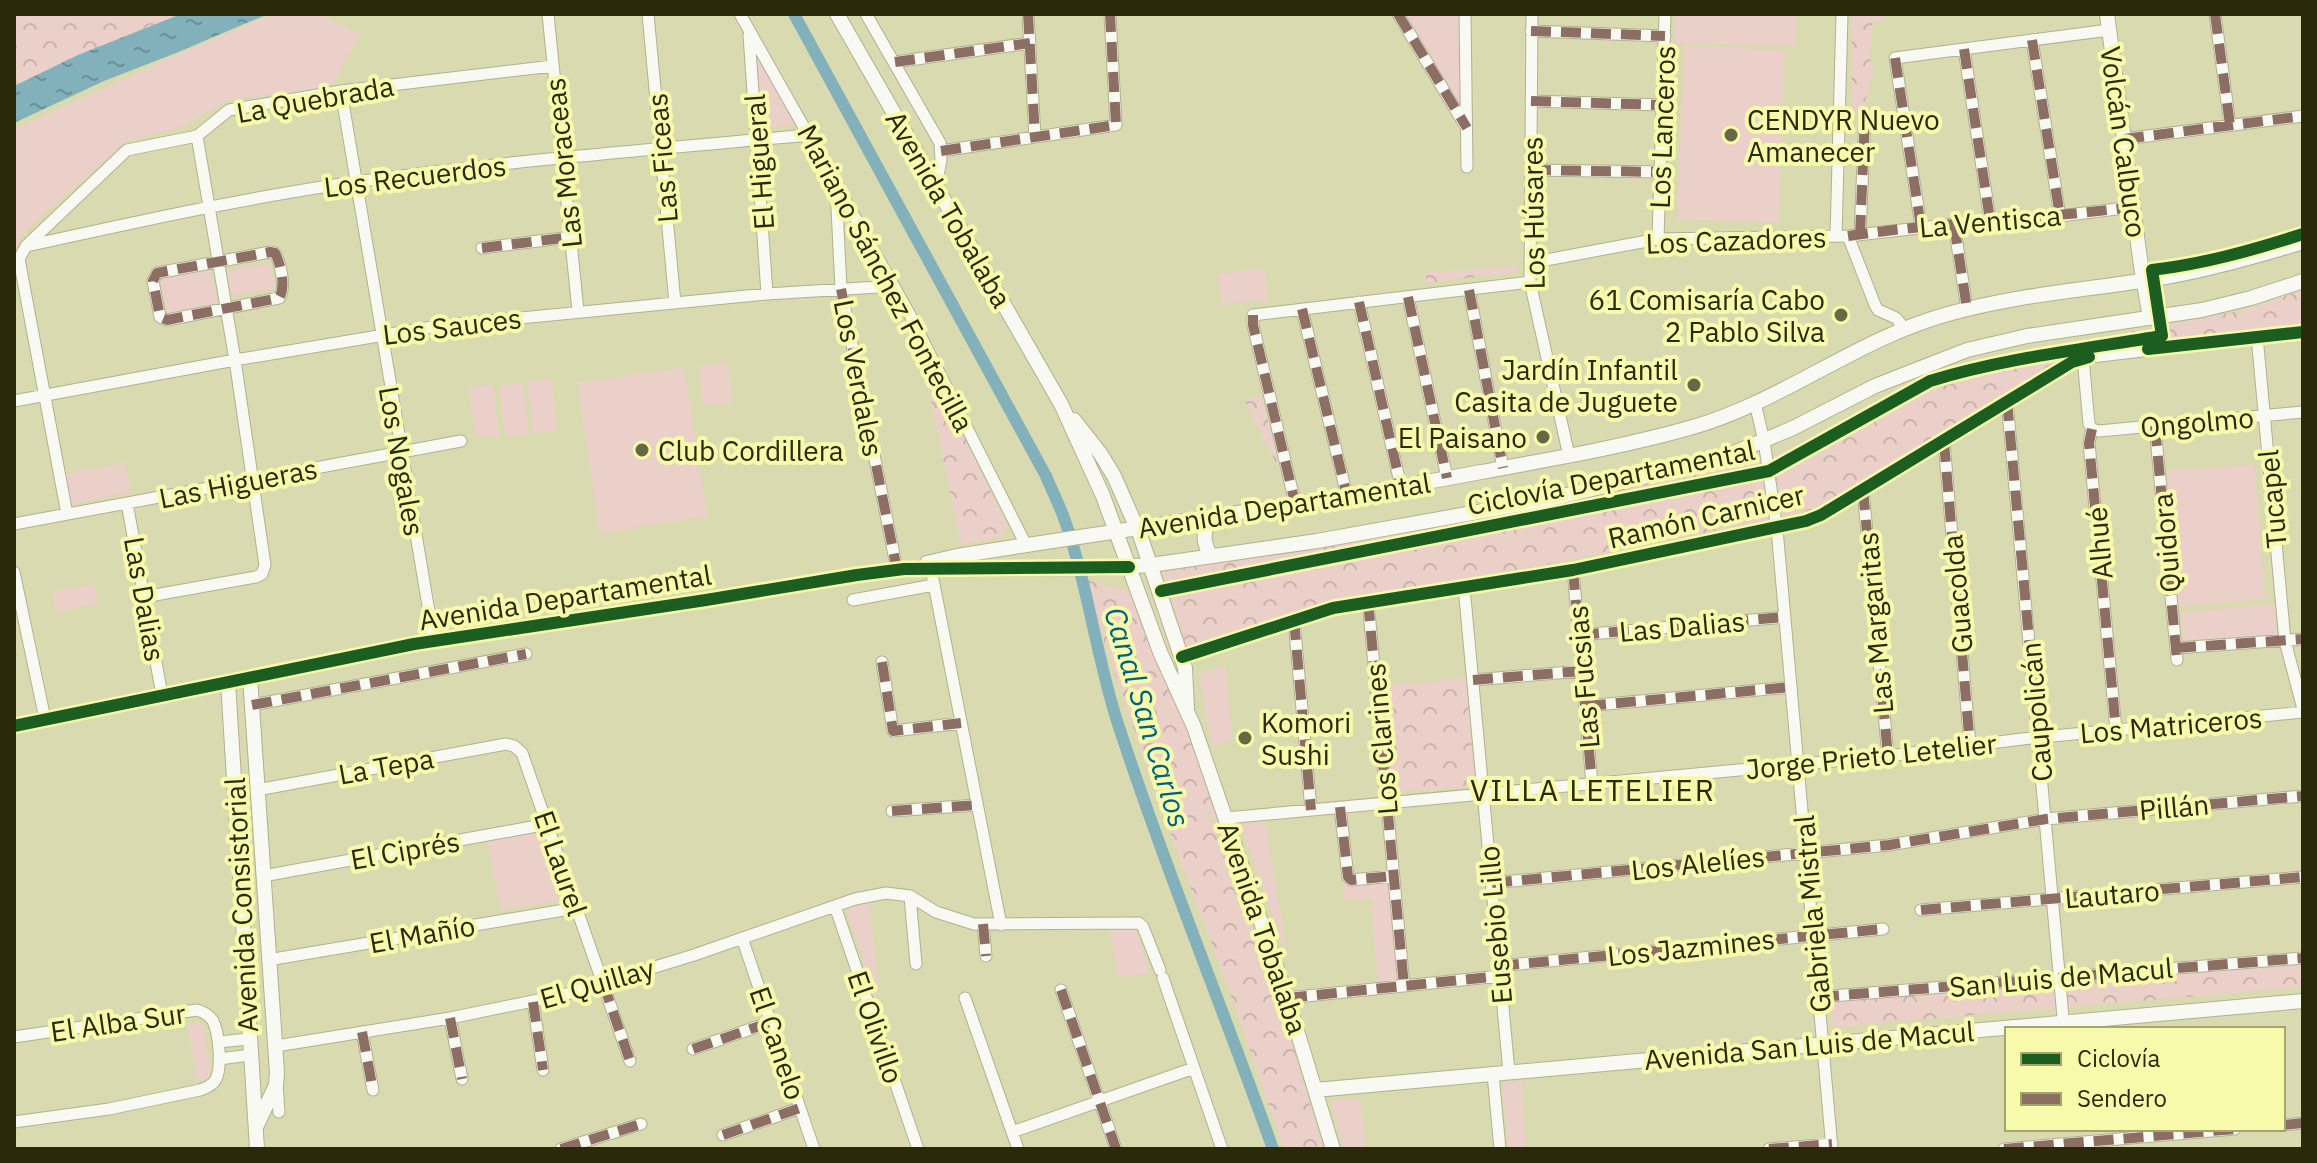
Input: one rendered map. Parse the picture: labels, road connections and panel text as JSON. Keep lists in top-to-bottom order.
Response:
{
  "streets": {
    "main road": [
      "Volcán Calbuco",
      "Avenida Tobalaba",
      "Avenida Departamental",
      "Avenida Consistorial",
      "Avenida San Luis de Macul"
    ],
    "street": [
      "La Quebrada",
      "Los Lanceros",
      "Las Ficeas",
      "El Higueral",
      "Las Moraceas",
      "Los Recuerdos",
      "Los Húsares",
      "La Ventisca",
      "Los Cazadores",
      "Mariano Sánchez Fontecilla",
      "Los Sauces",
      "Los Verdales",
      "Ongolmo",
      "Los Nogales",
      "Las Higueras",
      "Tucapel",
      "Ramón Carnicer",
      "Alhué",
      "Quidora",
      "Guacolda",
      "Las Dalias",
      "Las Margaritas",
      "Las Fucsias",
      "Caupolicán",
      "Los Matriceros",
      "Los Clarines",
      "Jorge Prieto Letelier",
      "La Tepa",
      "Pillán",
      "El Ciprés",
      "El Laurel",
      "Los Alelíes",
      "Lautaro",
      "Gabriela Mistral",
      "Eusebio Lillo",
      "El Mañío",
      "Los Jazmines",
      "San Luis de Macul",
      "El Quillay",
      "El Alba Sur",
      "El Olivillo",
      "El Canelo"
    ],
    "cycle path": ["Ciclovía Departamental"]
  },
  "crossings": [
    ["La Quebrada", "Las Moraceas"],
    ["La Quebrada", "Los Recuerdos"],
    ["La Quebrada", "Los Nogales"],
    ["Los Lanceros", "Los Cazadores"],
    ["Volcán Calbuco", "La Ventisca"],
    ["Volcán Calbuco", "Avenida Departamental"],
    ["Las Ficeas", "Los Recuerdos"],
    ["Las Ficeas", "Los Sauces"],
    ["El Higueral", "Los Recuerdos"],
    ["El Higueral", "Mariano Sánchez Fontecilla"],
    ["El Higueral", "Los Sauces"],
    ["Las Moraceas", "Los Recuerdos"],
    ["Las Moraceas", "Los Sauces"],
    ["Los Recuerdos", "Mariano Sánchez Fontecilla"],
    ["Los Recuerdos", "Los Nogales"],
    ["Avenida Tobalaba", "Avenida Departamental"],
    ["Avenida Tobalaba", "Ramón Carnicer"],
    ["Avenida Tobalaba", "Jorge Prieto Letelier"],
    ["Avenida Tobalaba", "Los Jazmines"],
    ["Avenida Tobalaba", "Avenida San Luis de Macul"],
    ["Los Húsares", "Los Cazadores"],
    ["Los Húsares", "Avenida Departamental"],
    ["La Ventisca", "Los Cazadores"],
    ["Mariano Sánchez Fontecilla", "Los Sauces"],
    ["Mariano Sánchez Fontecilla", "Los Verdales"],
    ["Mariano Sánchez Fontecilla", "Avenida Departamental"],
    ["Los Sauces", "Los Verdales"],
    ["Los Sauces", "Los Nogales"],
    ["Los Verdales", "Avenida Departamental"],
    ["Ongolmo", "Tucapel"],
    ["Ongolmo", "Alhué"],
    ["Ongolmo", "Quidora"],
    ["Los Nogales", "Las Higueras"],
    ["Los Nogales", "Avenida Departamental"],
    ["Las Higueras", "Las Dalias"],
    ["Tucapel", "Ramón Carnicer"],
    ["Tucapel", "Quidora"],
    ["Tucapel", "Los Matriceros"],
    ["Avenida Departamental", "Las Dalias"],
    ["Avenida Departamental", "Avenida Consistorial"],
    ["Avenida Departamental", "Gabriela Mistral"],
    ["Ramón Carnicer", "Alhué"],
    ["Ramón Carnicer", "Guacolda"],
    ["Ramón Carnicer", "Las Margaritas"],
    ["Ramón Carnicer", "Las Fucsias"],
    ["Ramón Carnicer", "Caupolicán"],
    ["Ramón Carnicer", "Los Clarines"],
    ["Ramón Carnicer", "Gabriela Mistral"],
    ["Ramón Carnicer", "Eusebio Lillo"],
    ["Alhué", "Los Matriceros"],
    ["Guacolda", "Jorge Prieto Letelier"],
    ["Las Dalias", "Las Fucsias"],
    ["Las Dalias", "Gabriela Mistral"],
    ["Las Margaritas", "Jorge Prieto Letelier"],
    ["Las Fucsias", "Jorge Prieto Letelier"],
    ["Caupolicán", "Los Matriceros"],
    ["Caupolicán", "Jorge Prieto Letelier"],
    ["Caupolicán", "Pillán"],
    ["Caupolicán", "Los Alelíes"],
    ["Caupolicán", "Lautaro"],
    ["Caupolicán", "San Luis de Macul"],
    ["Caupolicán", "Avenida San Luis de Macul"],
    ["Los Matriceros", "Jorge Prieto Letelier"],
    ["Los Clarines", "Jorge Prieto Letelier"],
    ["Los Clarines", "Los Jazmines"],
    ["Jorge Prieto Letelier", "Gabriela Mistral"],
    ["Jorge Prieto Letelier", "Eusebio Lillo"],
    ["La Tepa", "El Laurel"],
    ["La Tepa", "Avenida Consistorial"],
    ["Pillán", "Los Alelíes"],
    ["El Ciprés", "El Laurel"],
    ["El Ciprés", "Avenida Consistorial"],
    ["El Laurel", "El Mañío"],
    ["El Laurel", "El Quillay"],
    ["Los Alelíes", "Gabriela Mistral"],
    ["Los Alelíes", "Eusebio Lillo"],
    ["Avenida Consistorial", "El Mañío"],
    ["Avenida Consistorial", "El Quillay"],
    ["Avenida Consistorial", "El Alba Sur"],
    ["Gabriela Mistral", "Los Jazmines"],
    ["Gabriela Mistral", "San Luis de Macul"],
    ["Gabriela Mistral", "Avenida San Luis de Macul"],
    ["Eusebio Lillo", "Los Jazmines"],
    ["Eusebio Lillo", "Avenida San Luis de Macul"],
    ["El Quillay", "El Olivillo"],
    ["El Quillay", "El Canelo"]
  ],
  "districts": ["VILLA LETELIER"],
  "water": ["Canal San Carlos"],
  "places": [
    "CENDYR Nuevo Amanecer",
    "61 Comisaría Cabo 2 Pablo Silva",
    "Jardín Infantil Casita de Juguete",
    "El Paisano",
    "Club Cordillera",
    "Komori Sushi"
  ],
  "legend": ["Ciclovía", "Sendero"]
}
